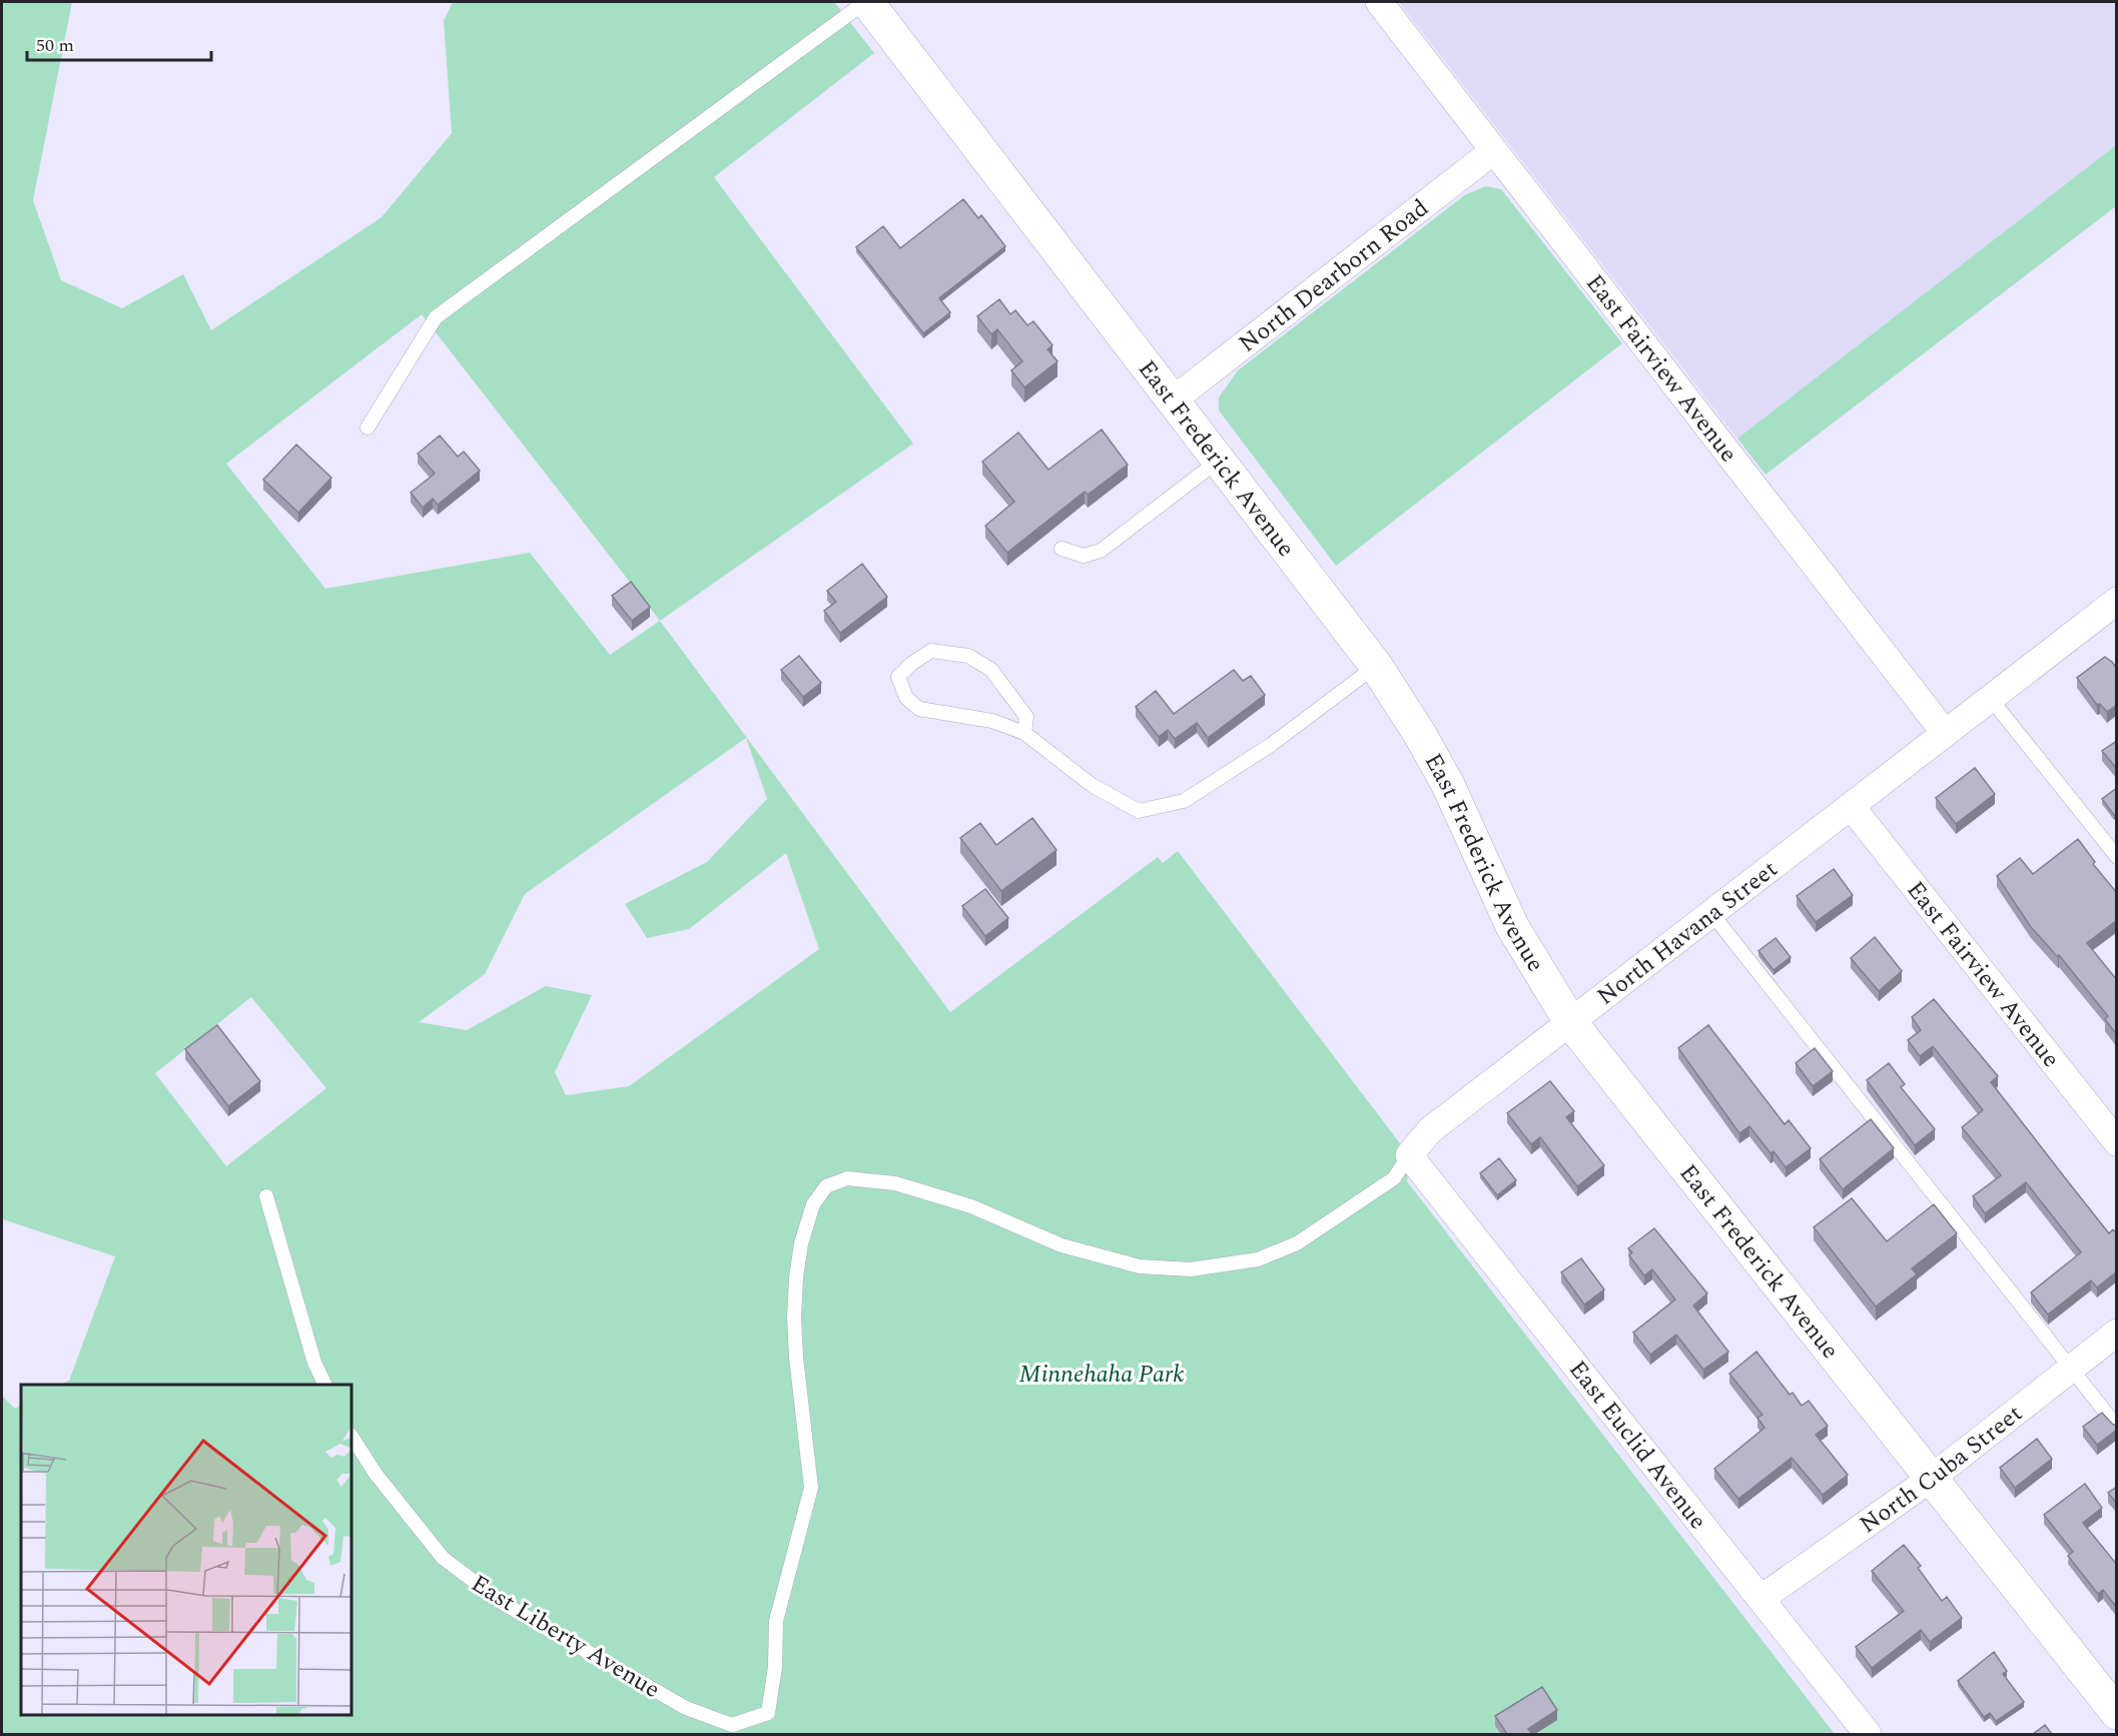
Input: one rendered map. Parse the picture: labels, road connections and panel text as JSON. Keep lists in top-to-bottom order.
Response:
{
  "streets": {
    "main road": ["East Frederick Avenue"],
    "street": [
      "North Dearborn Road",
      "East Fairview Avenue",
      "North Havana Street",
      "East Euclid Avenue",
      "North Cuba Street"
    ],
    "lane": ["East Liberty Avenue"]
  },
  "crossings": [
    ["North Dearborn Road", "East Fairview Avenue"],
    ["North Dearborn Road", "East Frederick Avenue"],
    ["East Fairview Avenue", "North Havana Street"],
    ["East Frederick Avenue", "North Havana Street"],
    ["East Frederick Avenue", "North Cuba Street"],
    ["North Havana Street", "East Euclid Avenue"],
    ["North Havana Street", "East Liberty Avenue"],
    ["East Euclid Avenue", "North Cuba Street"]
  ],
  "parks": ["Minnehaha Park"],
  "scale_bar": "50 m"
}
